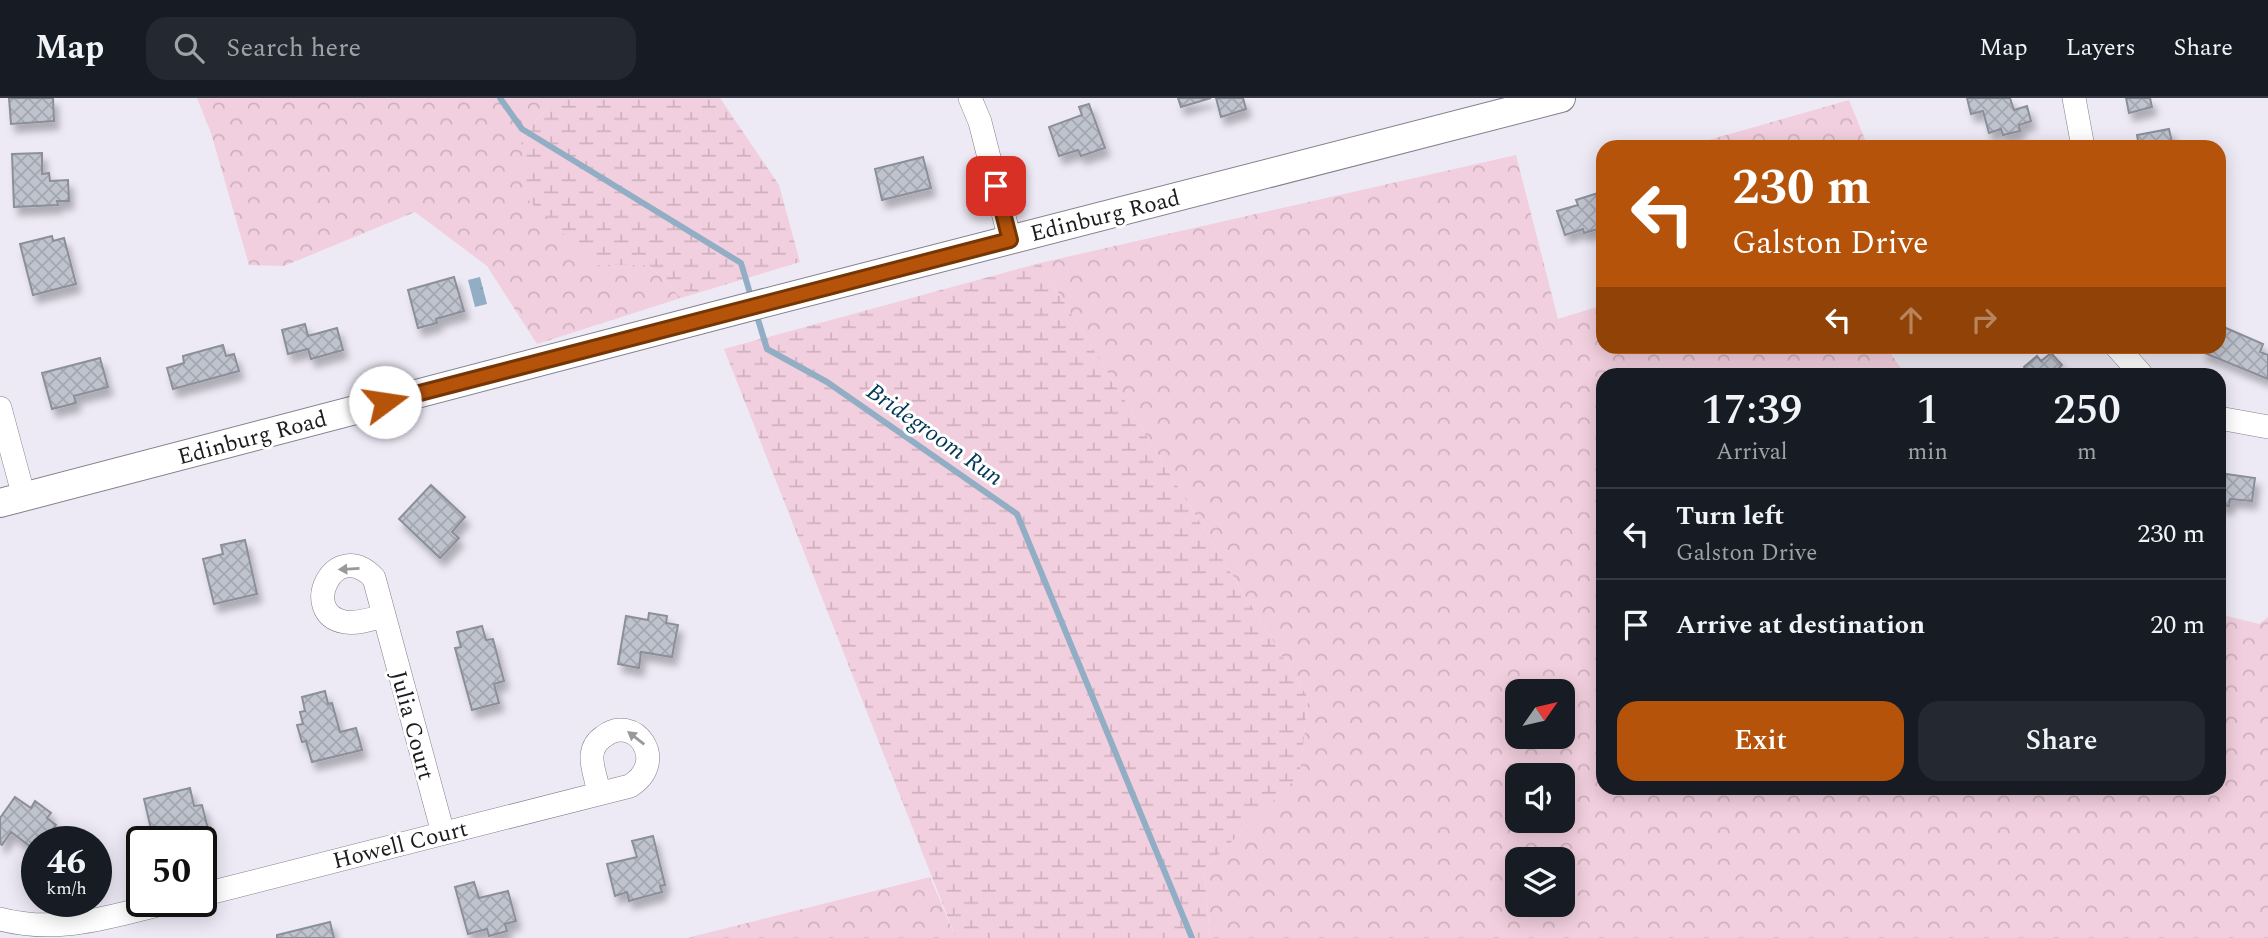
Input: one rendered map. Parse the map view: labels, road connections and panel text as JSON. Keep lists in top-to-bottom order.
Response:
{
  "streets": {
    "main road": ["Edinburg Road"],
    "street": ["Julia Court", "Howell Court"]
  },
  "crossings": [
    ["Julia Court", "Howell Court"]
  ],
  "water": ["Bridegroom Run"],
  "north": "top right",
  "page": {
    "header": "Map",
    "search": "Search here",
    "nav": ["Map", "Layers", "Share"],
    "turn": ["230 m", "Galston Drive"],
    "eta": [
      "17:39",
      "Arrival",
      "1",
      "min",
      "250",
      "m"
    ],
    "list": [
      {
        "name": "Turn left",
        "note": "Galston Drive",
        "value": "230 m"
      },
      {
        "name": "Arrive at destination",
        "value": "20 m"
      }
    ],
    "buttons": ["Exit", "Share"],
    "speed": "46 km/h",
    "limit": "50"
  }
}
